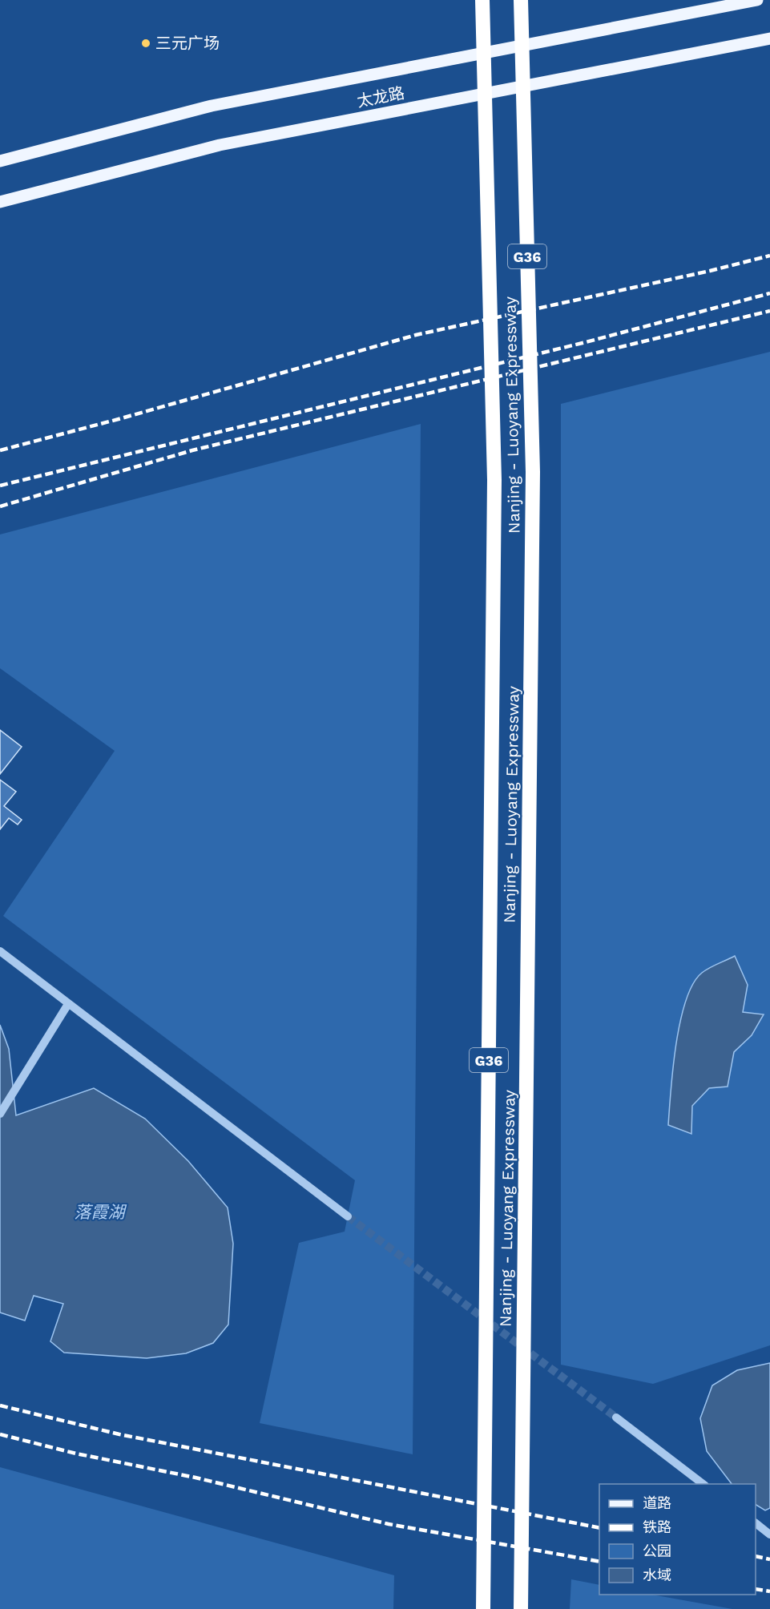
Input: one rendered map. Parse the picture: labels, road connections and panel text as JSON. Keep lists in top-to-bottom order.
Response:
{
  "streets": {
    "highway": ["G36", "Nanjing - Luoyang Expressway"],
    "main road": ["太龙路"]
  },
  "water": ["落霞湖"],
  "places": ["三元广场"],
  "legend": [
    "道路",
    "铁路",
    "公园",
    "水域"
  ]
}
